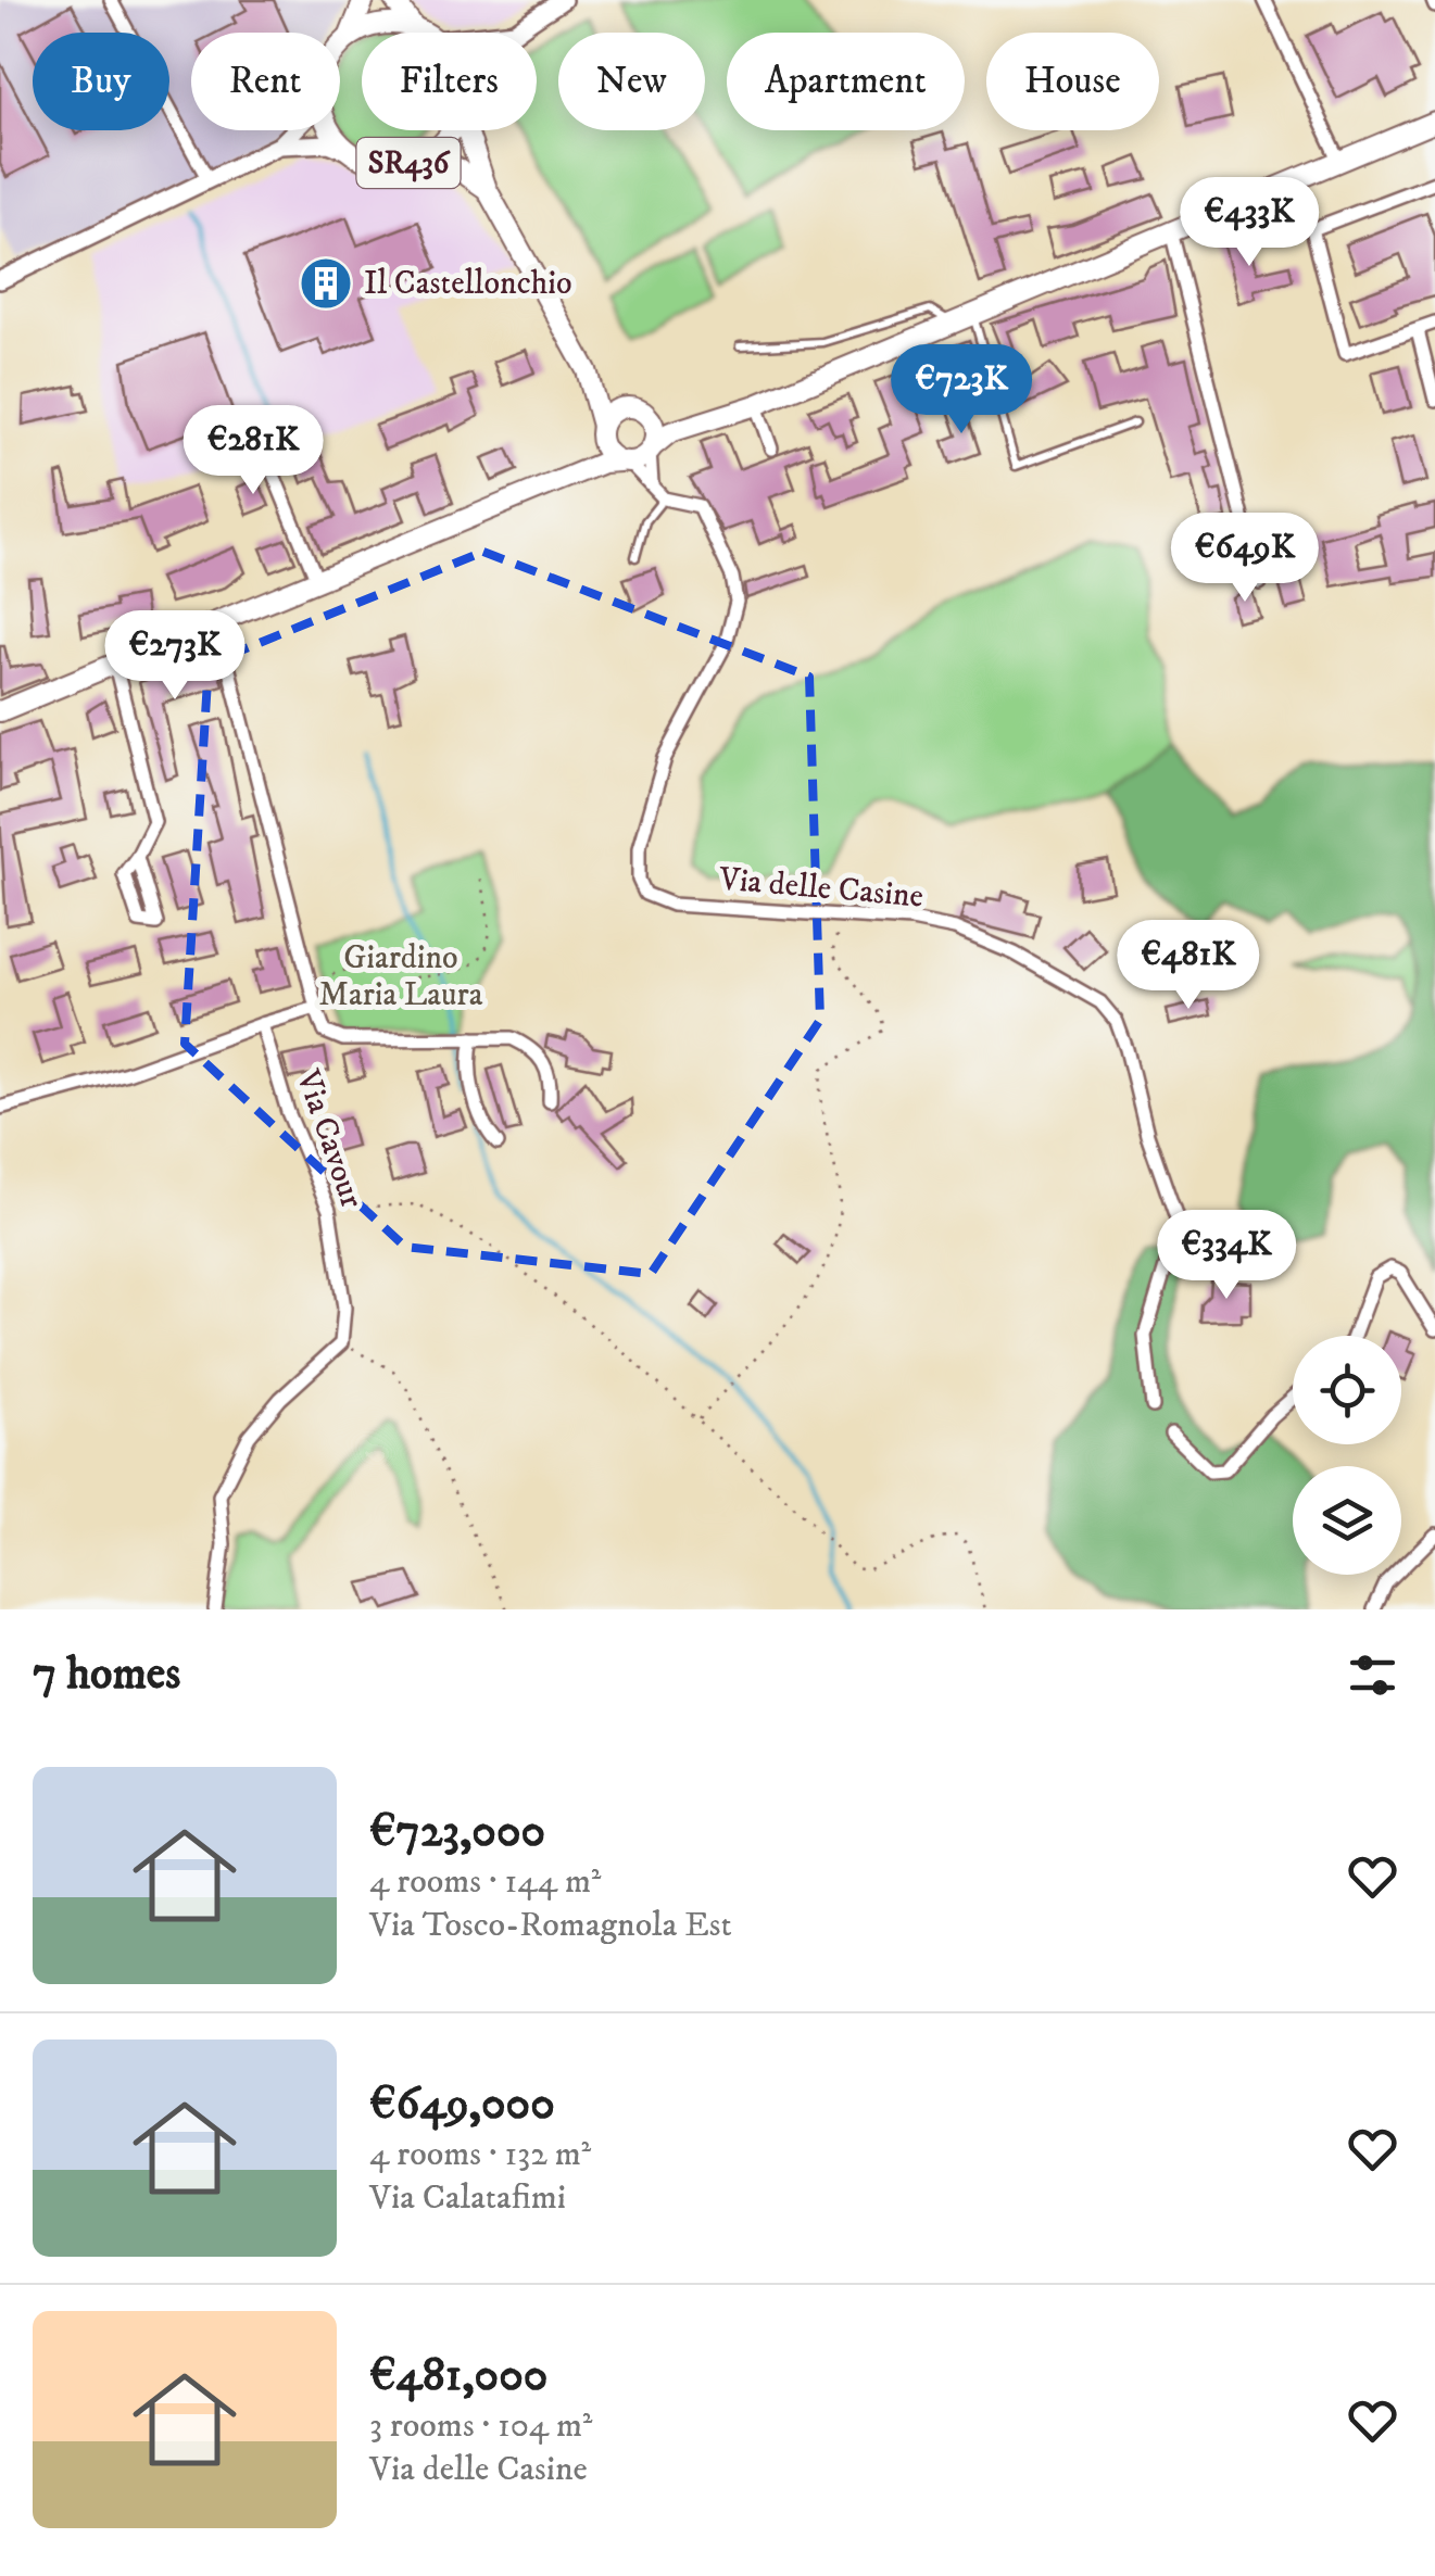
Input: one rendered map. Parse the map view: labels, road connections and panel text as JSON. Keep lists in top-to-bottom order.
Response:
{
  "streets": {
    "main road": ["SR436"],
    "street": ["Via delle Casine", "Via Cavour"]
  },
  "parks": ["Giardino Maria Laura"],
  "places": {
    "building": ["Il Castellonchio"]
  },
  "page": {
    "chip": [
      "Buy",
      "Rent",
      "Filters",
      "New",
      "Apartment",
      "House"
    ],
    "price": [
      "€433K",
      "€723K",
      "€281K",
      "€649K",
      "€273K",
      "€481K",
      "€334K"
    ],
    "heading": "7 homes",
    "list": [
      {
        "name": "€723,000",
        "note": "4 rooms · 144 m² · Via Tosco-Romagnola Est"
      },
      {
        "name": "€649,000",
        "note": "4 rooms · 132 m² · Via Calatafimi"
      },
      {
        "name": "€481,000",
        "note": "3 rooms · 104 m² · Via delle Casine"
      }
    ]
  }
}
